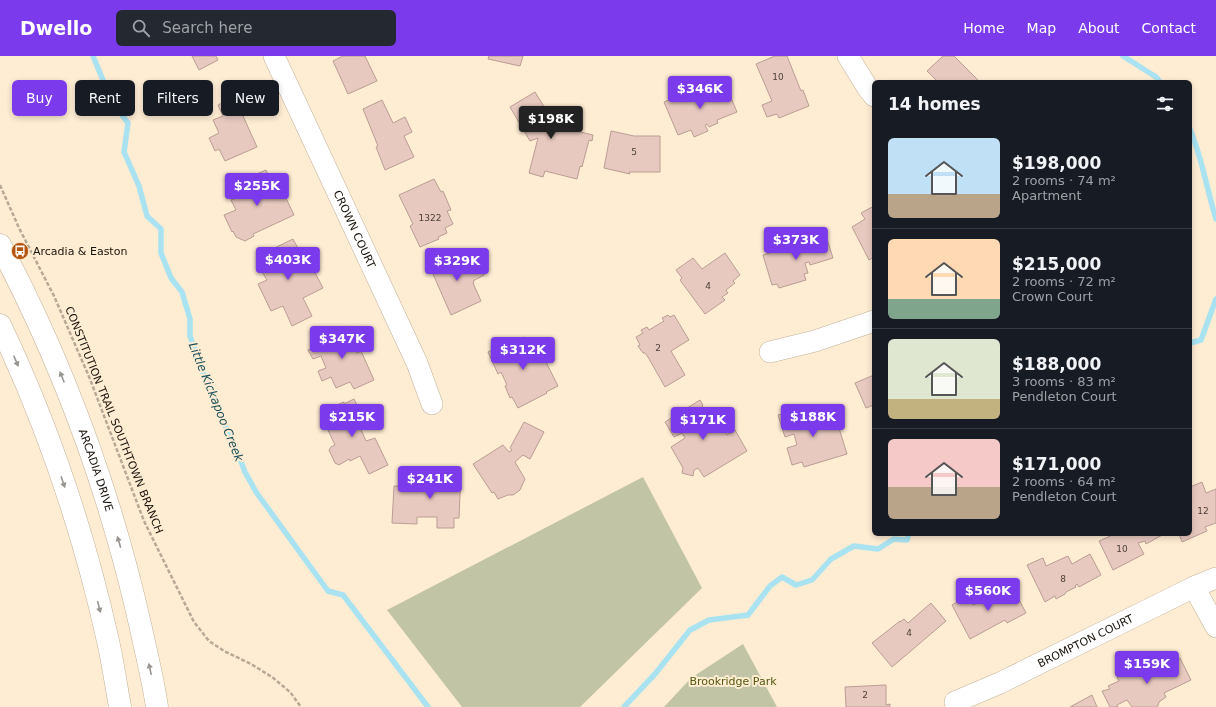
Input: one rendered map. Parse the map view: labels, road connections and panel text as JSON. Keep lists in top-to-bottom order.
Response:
{
  "streets": {
    "street": ["CROWN COURT", "ARCADIA DRIVE", "BROMPTON COURT"],
    "path": ["CONSTITUTION TRAIL SOUTHTOWN BRANCH"]
  },
  "water": ["Little Kickapoo Creek"],
  "parks": ["Brookridge Park"],
  "places": {
    "bus stop": ["Arcadia & Easton"]
  },
  "house_numbers": [
    "10",
    "5",
    "1322",
    "4",
    "2",
    "12",
    "10",
    "8",
    "4",
    "2"
  ],
  "page": {
    "header": "Dwello",
    "search": "Search here",
    "nav": [
      "Home",
      "Map",
      "About",
      "Contact"
    ],
    "price": [
      "$346K",
      "$198K",
      "$255K",
      "$373K",
      "$403K",
      "$329K",
      "$347K",
      "$312K",
      "$215K",
      "$188K",
      "$171K",
      "$241K",
      "$560K",
      "$159K"
    ],
    "chip": [
      "Buy",
      "Rent",
      "Filters",
      "New"
    ],
    "heading": "14 homes",
    "list": [
      {
        "name": "$198,000",
        "note": "2 rooms · 74 m² · Apartment"
      },
      {
        "name": "$215,000",
        "note": "2 rooms · 72 m² · Crown Court"
      },
      {
        "name": "$188,000",
        "note": "3 rooms · 83 m² · Pendleton Court"
      },
      {
        "name": "$171,000",
        "note": "2 rooms · 64 m² · Pendleton Court"
      }
    ]
  }
}
